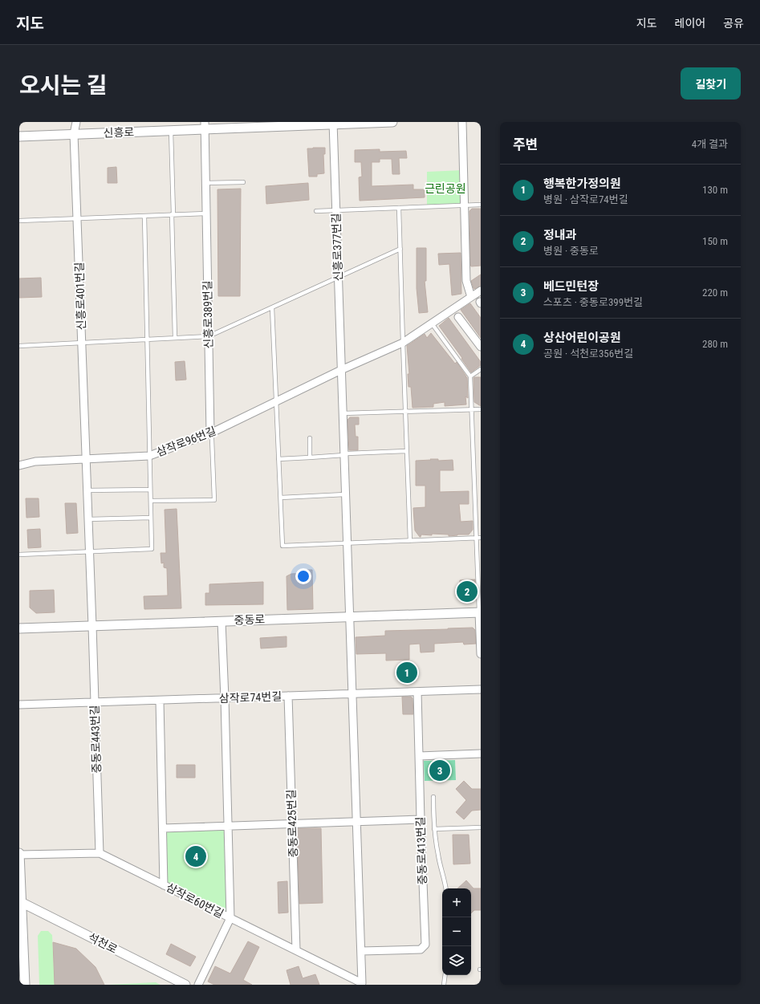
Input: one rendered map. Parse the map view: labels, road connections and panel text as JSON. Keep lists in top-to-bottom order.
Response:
{
  "streets": {
    "street": [
      "신흥로",
      "신흥로377번길",
      "신흥로401번길",
      "신흥로389번길",
      "삼작로96번길",
      "중동로",
      "삼작로74번길",
      "중동로443번길",
      "중동로425번길",
      "중동로413번길",
      "삼작로60번길",
      "석천로"
    ]
  },
  "crossings": [
    ["신흥로", "신흥로377번길"],
    ["신흥로", "신흥로401번길"],
    ["신흥로", "신흥로389번길"],
    ["신흥로377번길", "삼작로96번길"],
    ["신흥로377번길", "중동로"],
    ["신흥로377번길", "삼작로74번길"],
    ["신흥로377번길", "중동로413번길"],
    ["신흥로377번길", "삼작로60번길"],
    ["신흥로401번길", "삼작로96번길"],
    ["신흥로401번길", "중동로443번길"],
    ["신흥로389번길", "삼작로96번길"],
    ["중동로", "중동로443번길"],
    ["삼작로74번길", "중동로443번길"],
    ["삼작로74번길", "중동로425번길"],
    ["삼작로74번길", "중동로413번길"],
    ["중동로443번길", "삼작로60번길"],
    ["중동로425번길", "삼작로60번길"]
  ],
  "parks": ["근린공원"],
  "page": {
    "header": "지도",
    "nav": ["지도", "레이어", "공유"],
    "title": "오시는 길",
    "buttons": "길찾기",
    "heading": ["주변", "4개 결과"],
    "list": [
      {
        "mark": "1",
        "name": "행복한가정의원",
        "note": "병원 · 삼작로74번길",
        "value": "130 m"
      },
      {
        "mark": "2",
        "name": "정내과",
        "note": "병원 · 중동로",
        "value": "150 m"
      },
      {
        "mark": "3",
        "name": "베드민턴장",
        "note": "스포츠 · 중동로399번길",
        "value": "220 m"
      },
      {
        "mark": "4",
        "name": "상산어린이공원",
        "note": "공원 · 석천로356번길",
        "value": "280 m"
      }
    ],
    "pins": [
      "2",
      "1",
      "3",
      "4"
    ],
    "map_buttons": ["+", "−"]
  }
}
